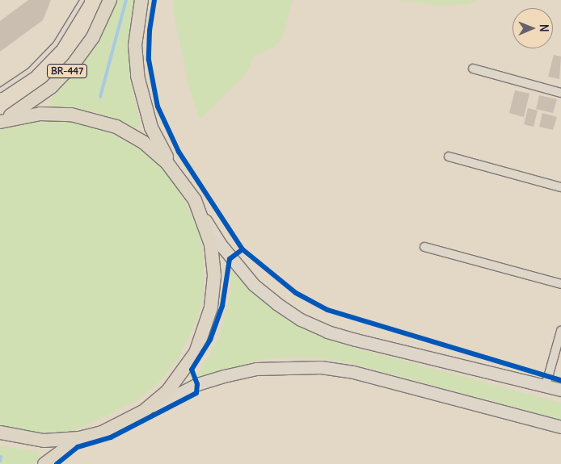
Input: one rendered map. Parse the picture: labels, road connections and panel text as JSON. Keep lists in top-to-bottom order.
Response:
{
  "streets": {
    "main road": ["BR-447"]
  },
  "north": "right"
}
